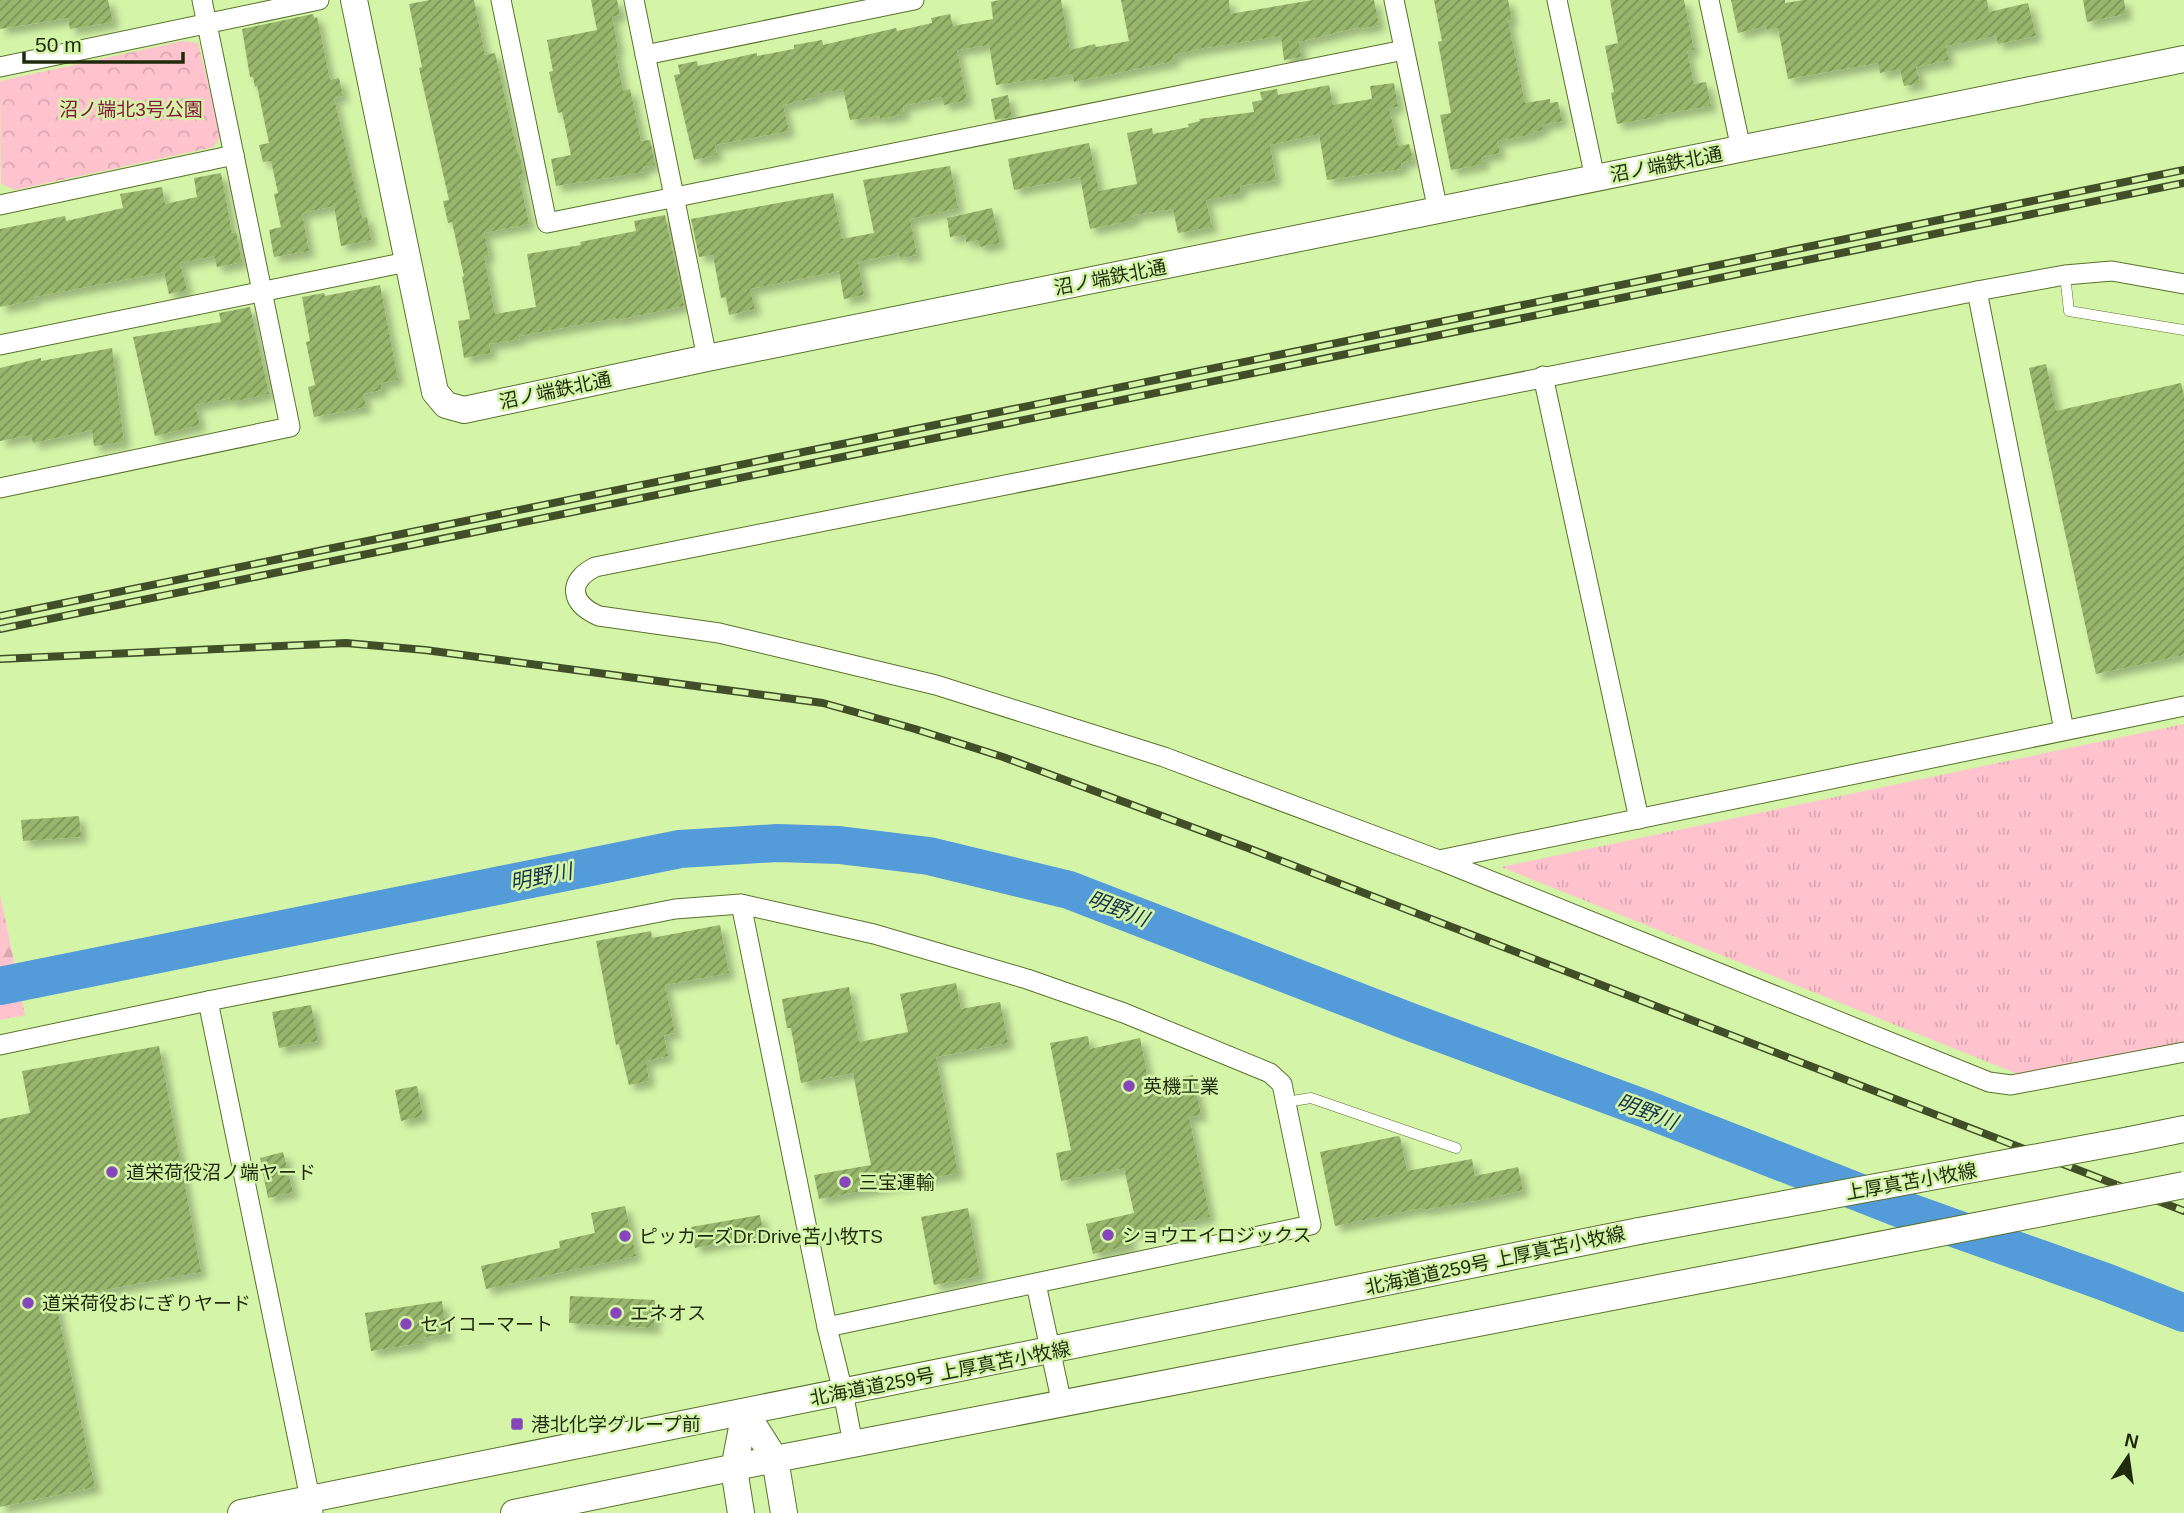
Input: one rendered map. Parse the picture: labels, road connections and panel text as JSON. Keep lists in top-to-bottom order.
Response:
{
  "streets": {
    "main road": ["沼ノ端鉄北通", "上厚真苫小牧線", "北海道道259号 上厚真苫小牧線"]
  },
  "crossings": [
    ["上厚真苫小牧線", "北海道道259号 上厚真苫小牧線"]
  ],
  "water": ["明野川"],
  "parks": ["沼ノ端北3号公園"],
  "places": {
    "other": [
      "英機工業",
      "道栄荷役沼ノ端ヤード",
      "三宝運輸",
      "ショウエイロジックス",
      "ピッカーズDr.Drive苫小牧TS",
      "道栄荷役おにぎりヤード",
      "エネオス",
      "セイコーマート"
    ],
    "transit": ["港北化学グループ前"]
  },
  "scale_bar": "50 m",
  "north": "top"
}
